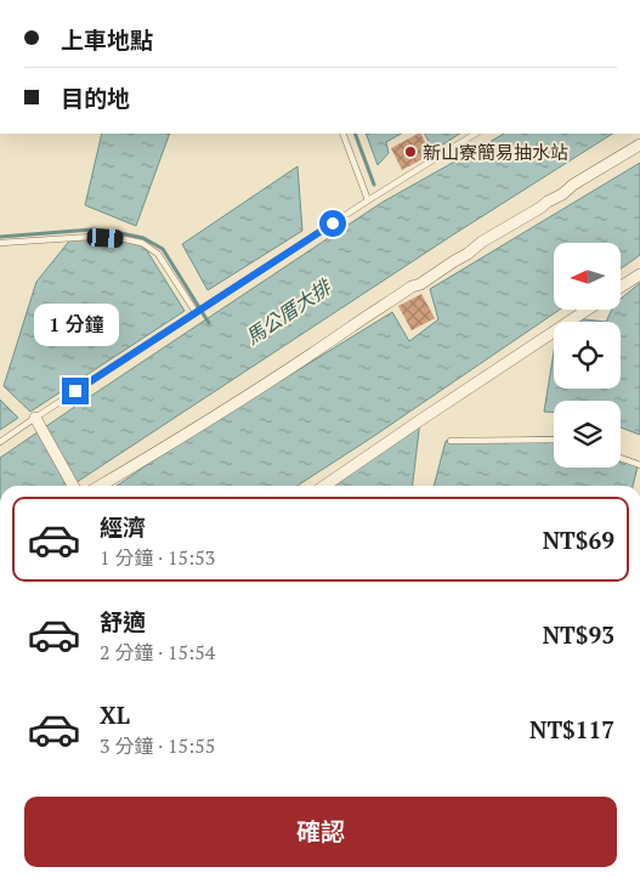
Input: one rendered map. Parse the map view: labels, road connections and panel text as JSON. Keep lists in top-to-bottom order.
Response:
{
  "water": ["馬公厝大排"],
  "places": ["新山寮簡易抽水站"],
  "north": "left",
  "page": {
    "banner": ["上車地點", "目的地"],
    "bubble": "1 分鐘",
    "list": [
      {
        "name": "經濟",
        "note": "1 分鐘 · 15:53",
        "value": "NT$69"
      },
      {
        "name": "舒適",
        "note": "2 分鐘 · 15:54",
        "value": "NT$93"
      },
      {
        "name": "XL",
        "note": "3 分鐘 · 15:55",
        "value": "NT$117"
      }
    ],
    "buttons": "確認"
  }
}
